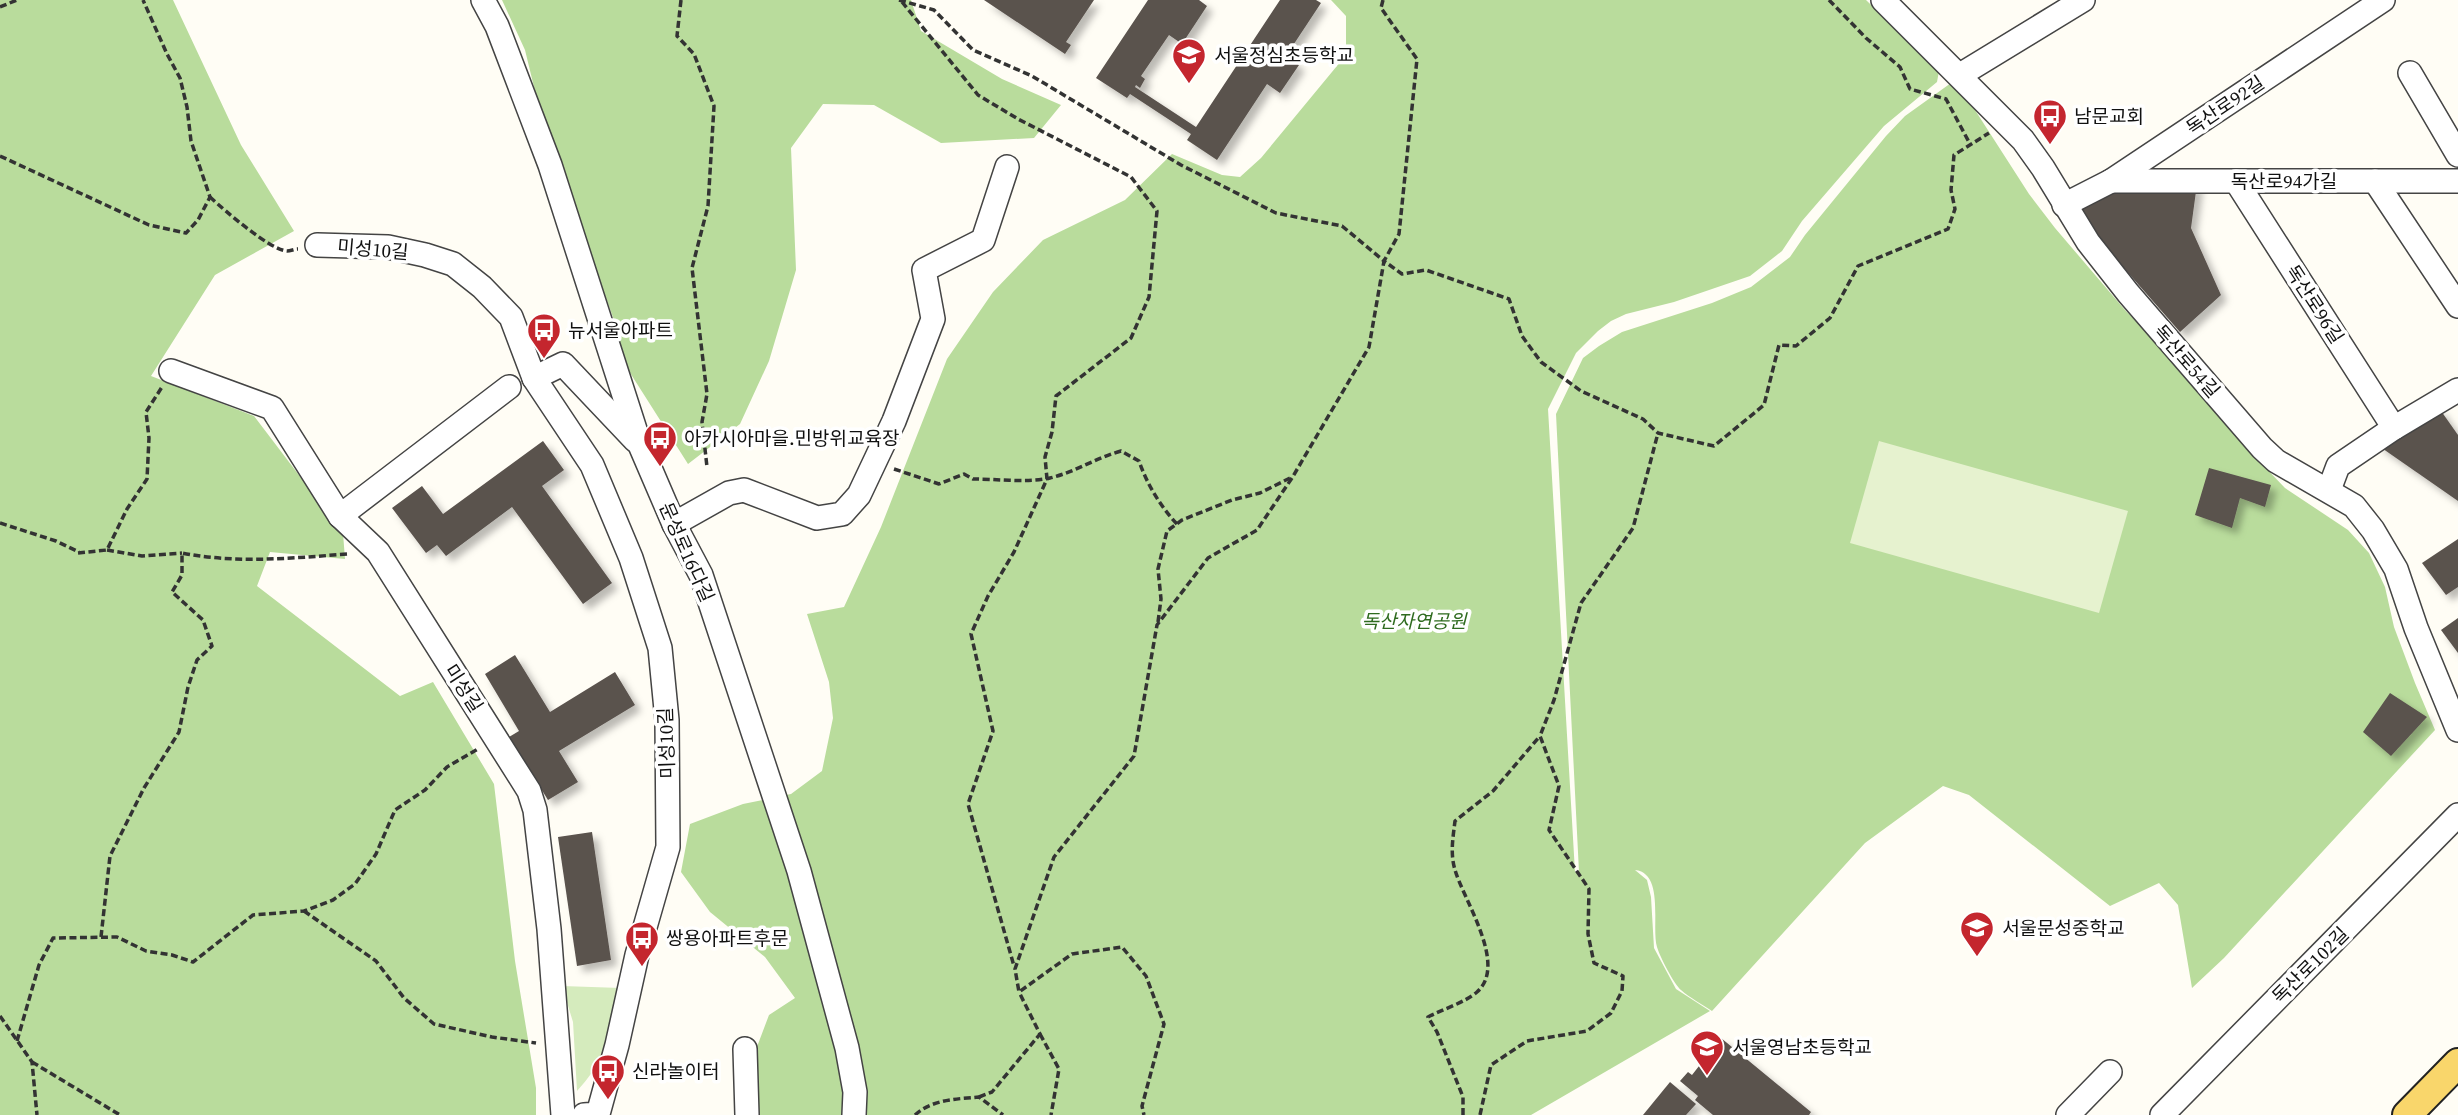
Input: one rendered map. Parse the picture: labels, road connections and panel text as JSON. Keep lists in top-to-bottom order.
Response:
{
  "streets": {
    "street": [
      "독산로92길",
      "독산로94가길",
      "미성10길",
      "독산로96길",
      "독산로54길",
      "문성로16다길",
      "미성길",
      "독산로102길"
    ]
  },
  "crossings": [
    ["독산로92길", "독산로94가길"],
    ["독산로92길", "독산로54길"],
    ["독산로94가길", "독산로96길"]
  ],
  "parks": ["독산자연공원"],
  "places": {
    "school or university": ["서울정심초등학교", "서울문성중학교", "서울영남초등학교"],
    "bus stop": [
      "남문교회",
      "뉴서울아파트",
      "아카시아마을.민방위교육장",
      "쌍용아파트후문",
      "신라놀이터"
    ]
  }
}
